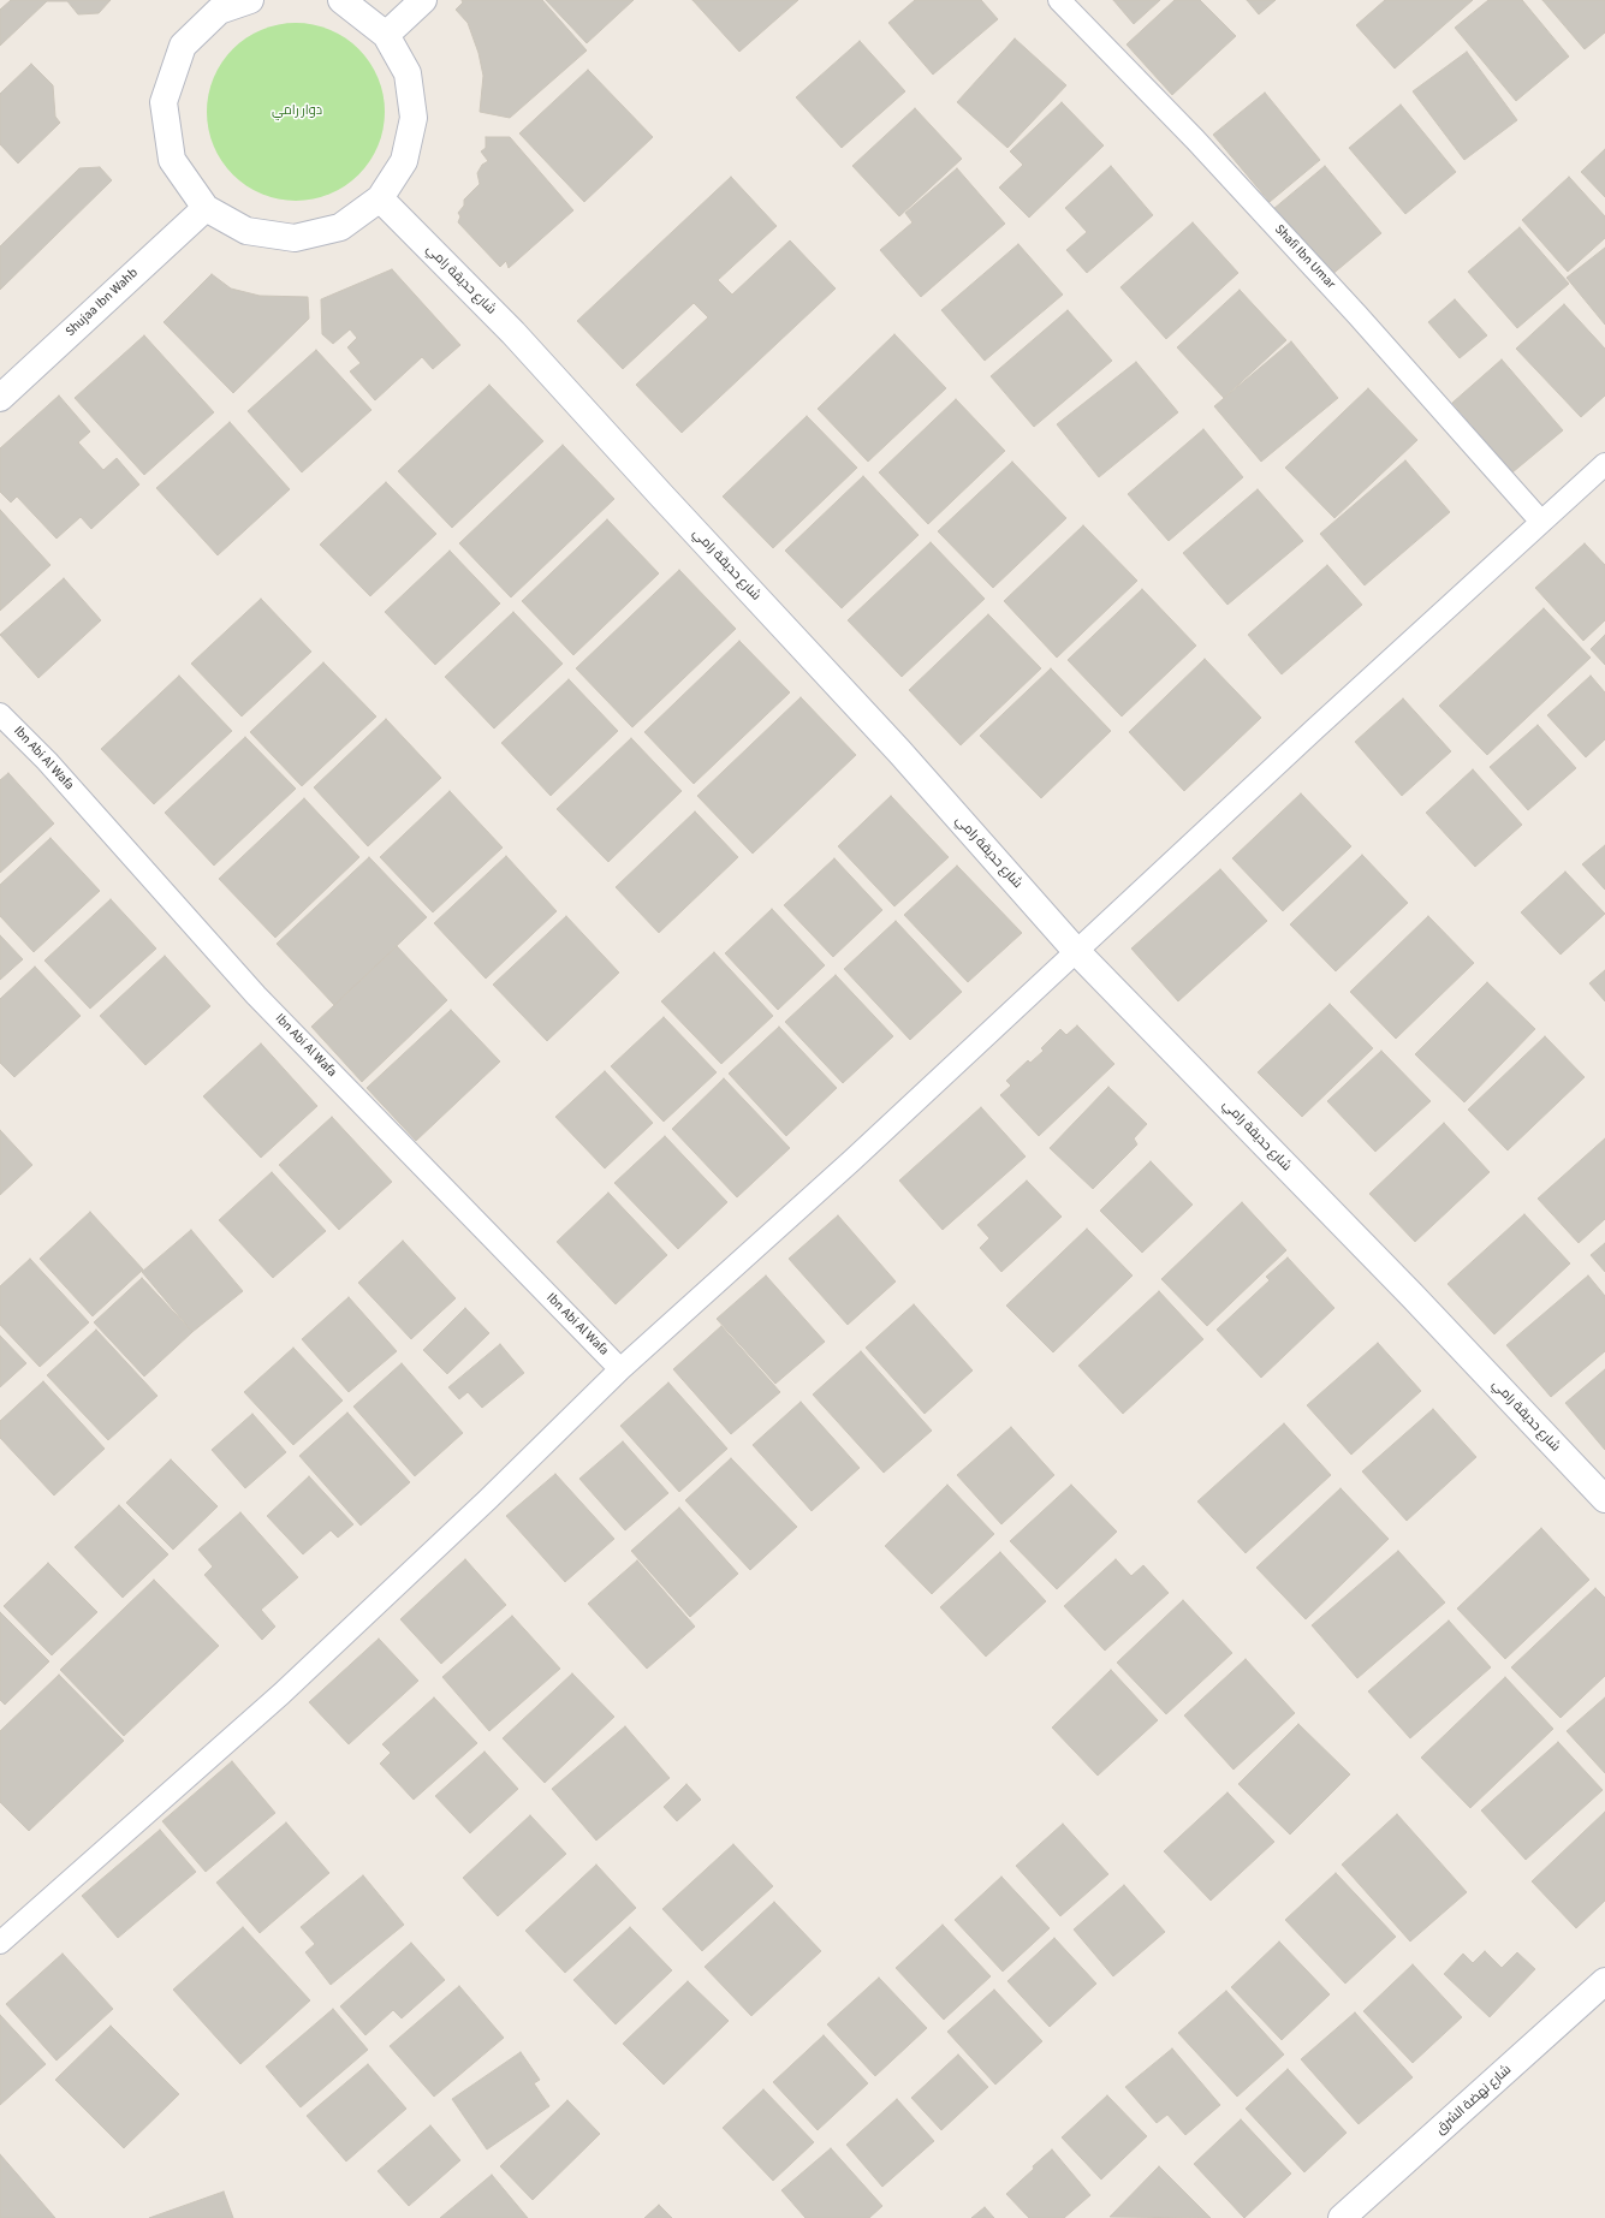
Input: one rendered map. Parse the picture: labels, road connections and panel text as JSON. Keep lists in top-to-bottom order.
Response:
{
  "streets": {
    "street": [
      "Shafi Ibn Umar",
      "شارع حديقة رامي",
      "Shujaa Ibn Wahb",
      "Ibn Abi Al Wafa",
      "شارع نهضة الشرق"
    ]
  },
  "parks": ["دوار رامي"]
}
